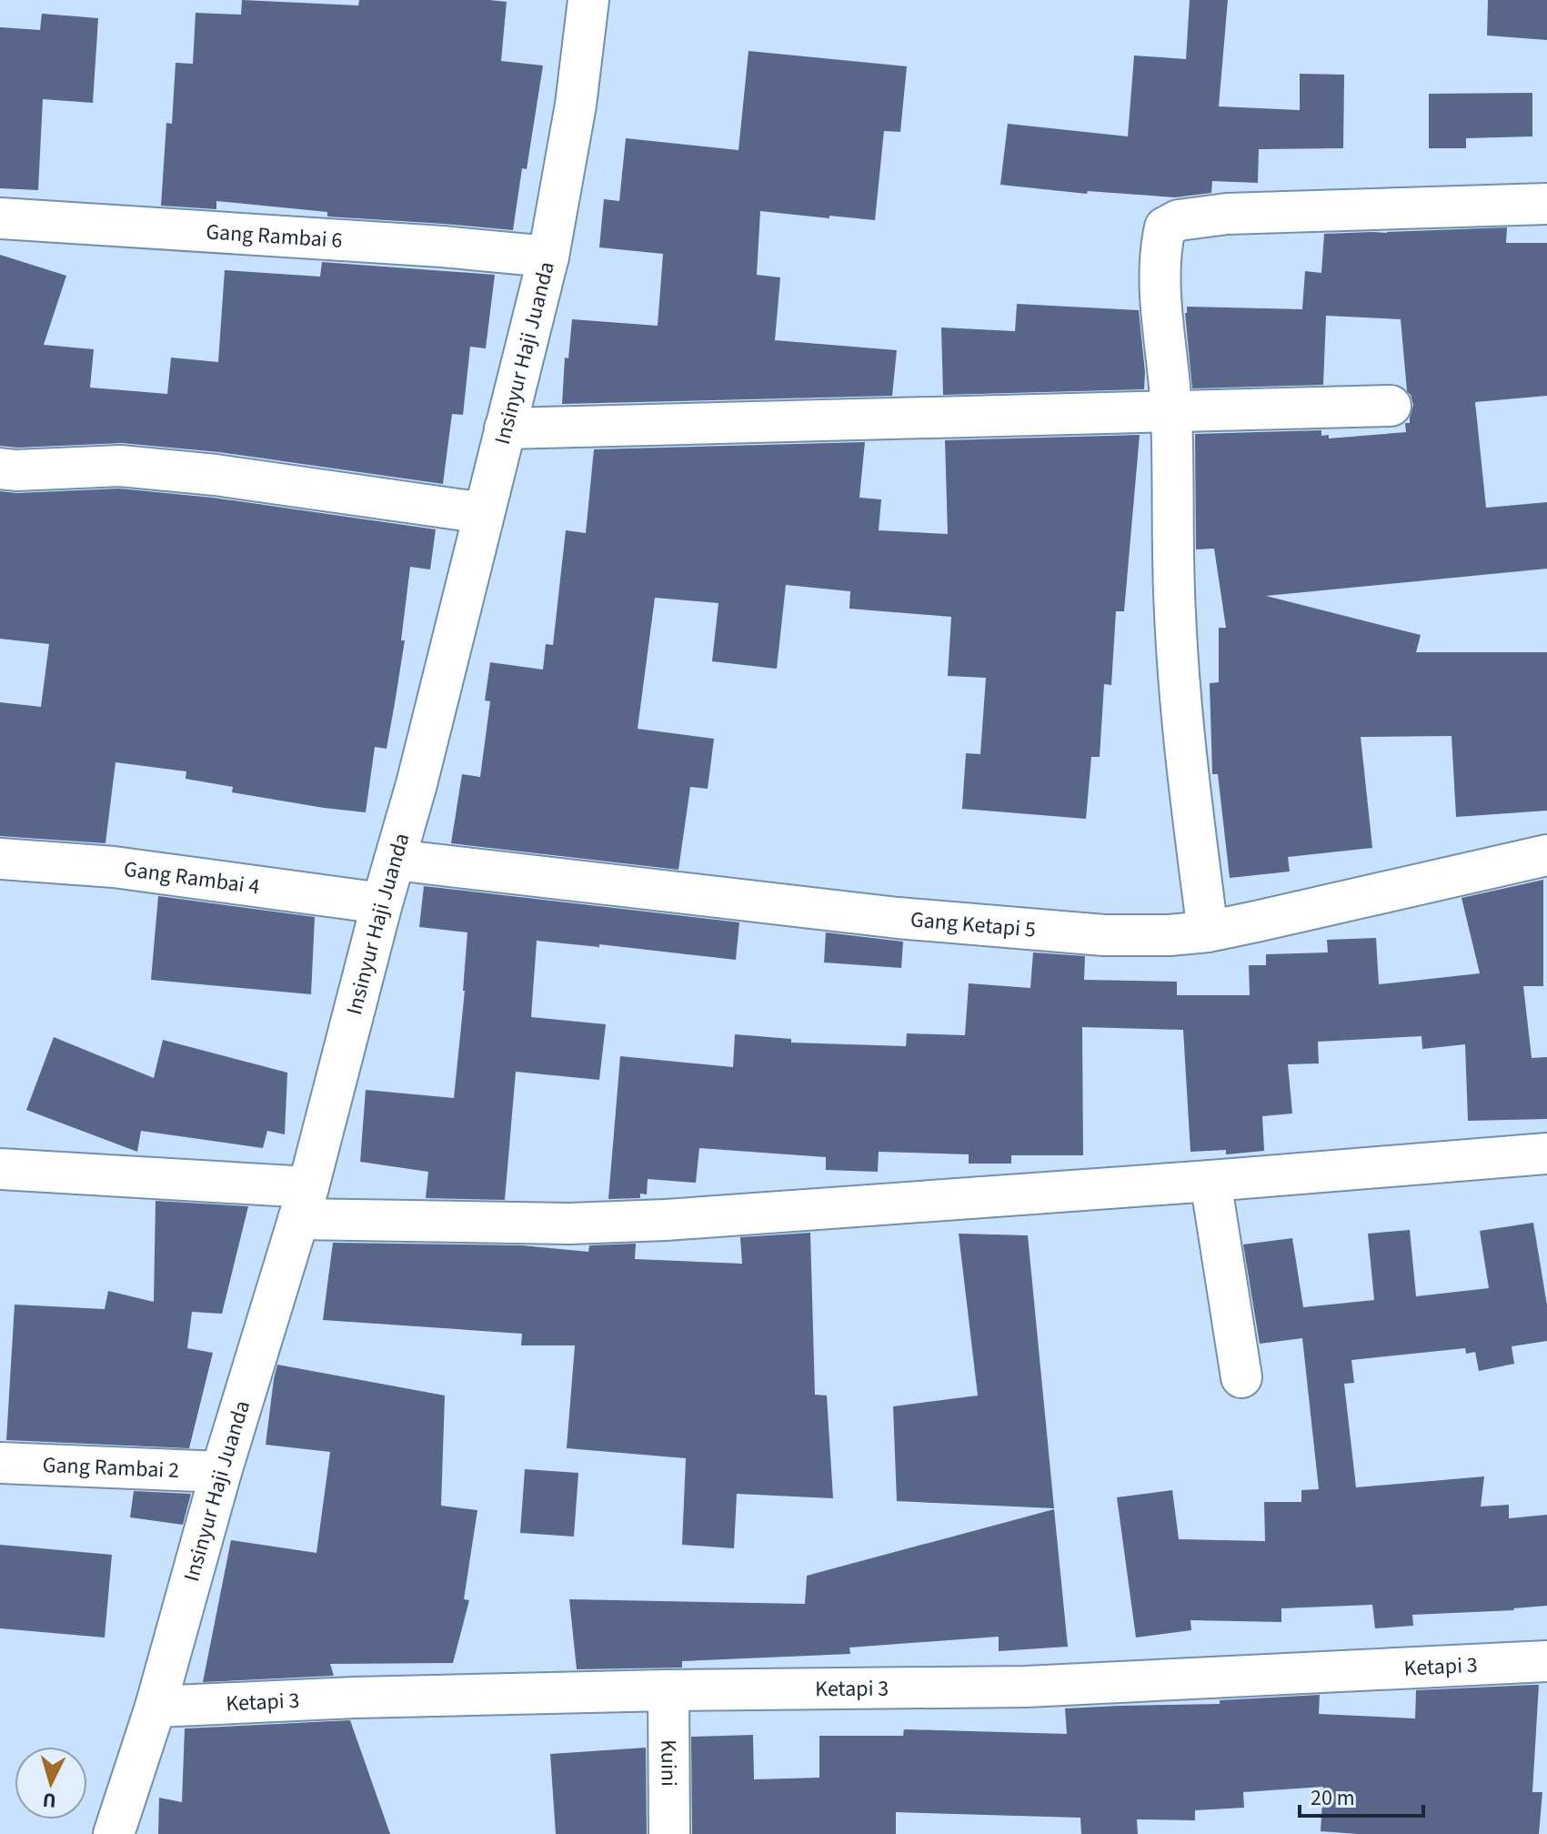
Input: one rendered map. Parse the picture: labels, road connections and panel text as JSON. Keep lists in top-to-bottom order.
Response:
{
  "streets": {
    "street": [
      "Gang Rambai 6",
      "Insinyur Haji Juanda",
      "Gang Rambai 4",
      "Gang Ketapi 5",
      "Gang Rambai 2",
      "Ketapi 3",
      "Kuini"
    ]
  },
  "crossings": [
    ["Gang Rambai 6", "Insinyur Haji Juanda"],
    ["Insinyur Haji Juanda", "Gang Rambai 4"],
    ["Insinyur Haji Juanda", "Gang Ketapi 5"],
    ["Insinyur Haji Juanda", "Gang Rambai 2"],
    ["Insinyur Haji Juanda", "Ketapi 3"],
    ["Ketapi 3", "Kuini"]
  ],
  "scale_bar": "20 m",
  "north": "bottom"
}
